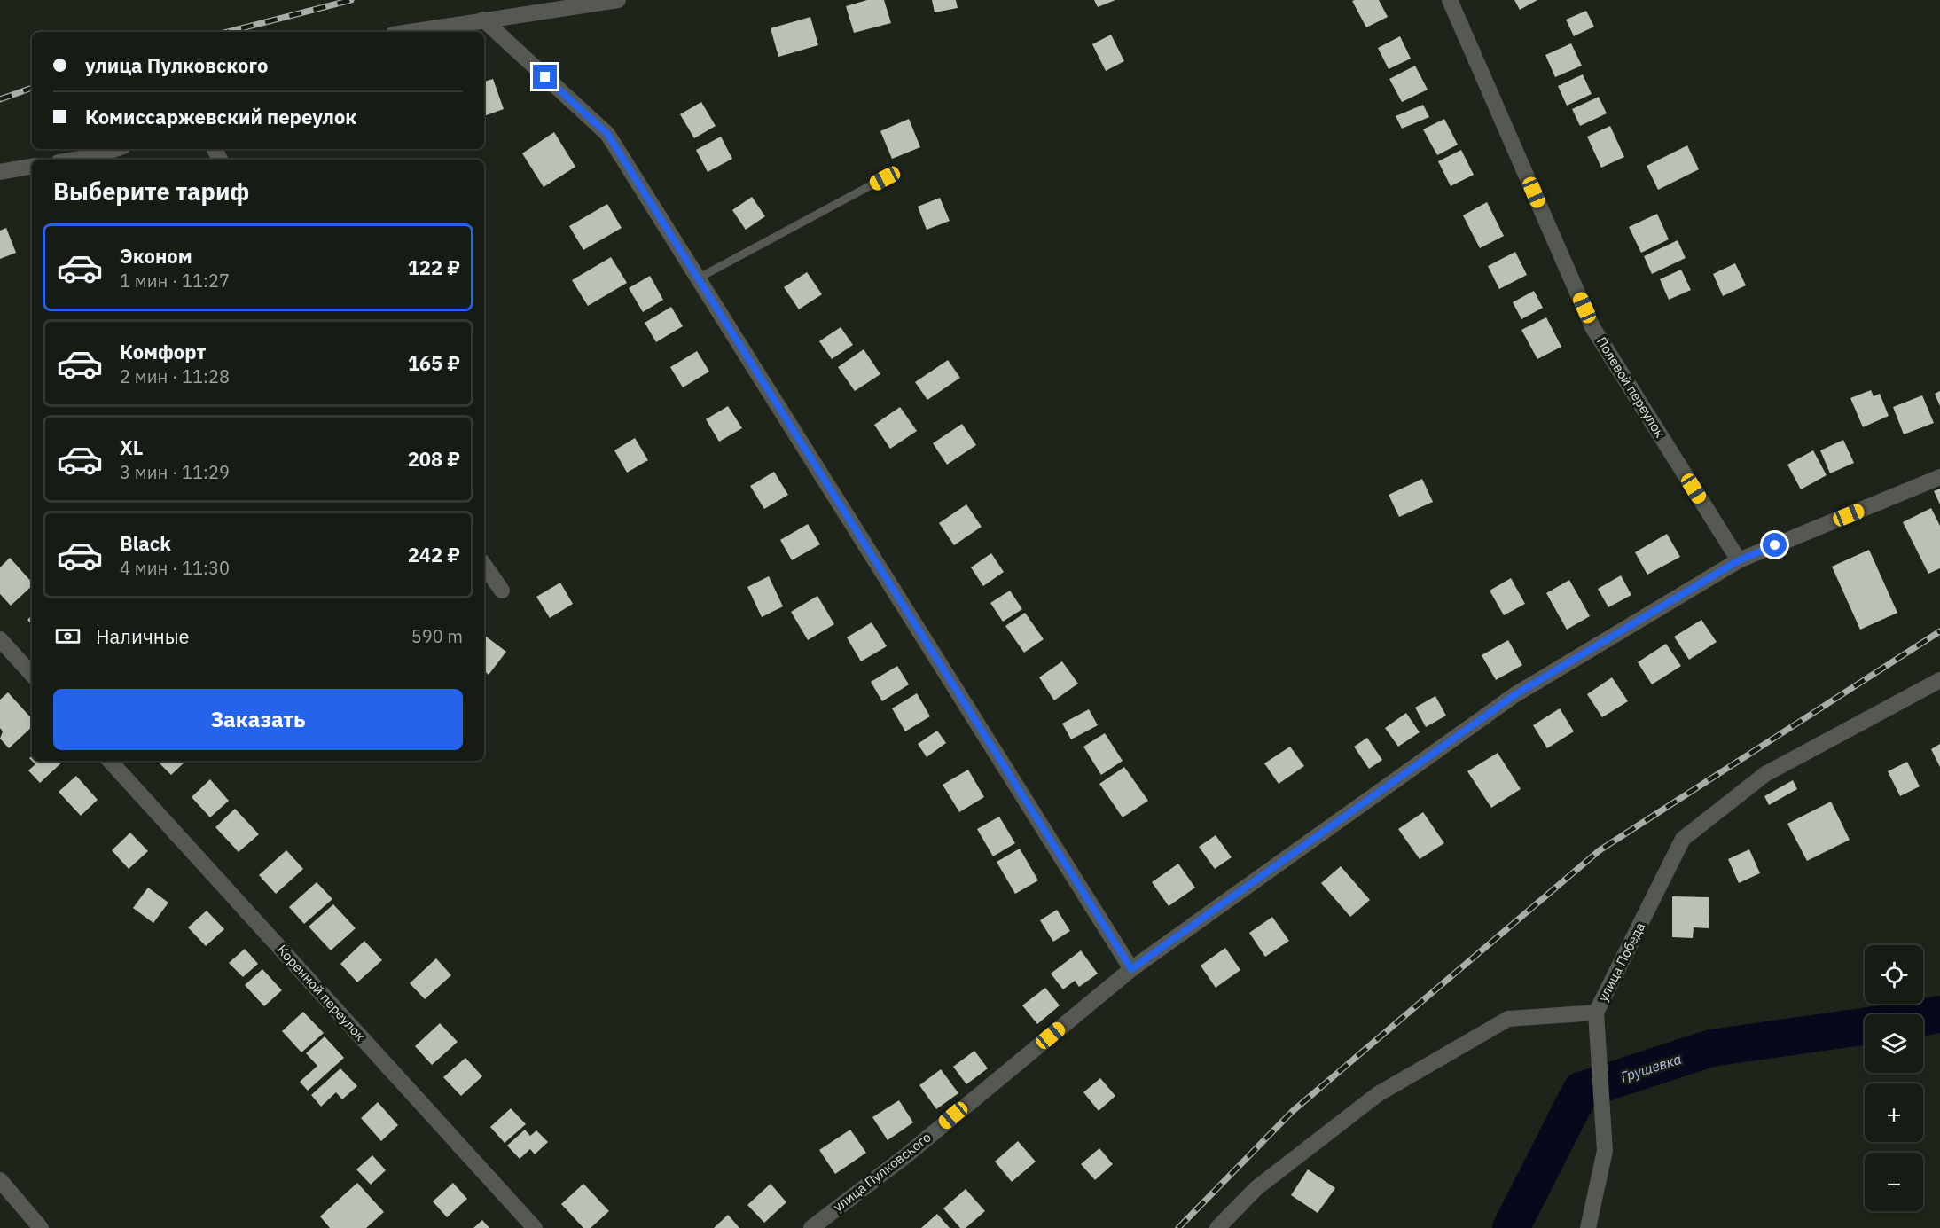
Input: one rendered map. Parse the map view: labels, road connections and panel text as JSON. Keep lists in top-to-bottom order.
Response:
{
  "streets": {
    "street": [
      "Полевой переулок",
      "улица Победа",
      "Коренной переулок",
      "улица Пулковского"
    ]
  },
  "crossings": [
    ["Полевой переулок", "улица Пулковского"]
  ],
  "water": ["Грушевка"],
  "page": {
    "banner": ["улица Пулковского", "Комиссаржевский переулок"],
    "heading": "Выберите тариф",
    "list": [
      {
        "name": "Эконом",
        "note": "1 мин · 11:27",
        "value": "122 ₽"
      },
      {
        "name": "Комфорт",
        "note": "2 мин · 11:28",
        "value": "165 ₽"
      },
      {
        "name": "XL",
        "note": "3 мин · 11:29",
        "value": "208 ₽"
      },
      {
        "name": "Black",
        "note": "4 мин · 11:30",
        "value": "242 ₽"
      }
    ],
    "pay": ["Наличные", "590 m"],
    "buttons": "Заказать",
    "map_buttons": ["+", "−"]
  }
}
